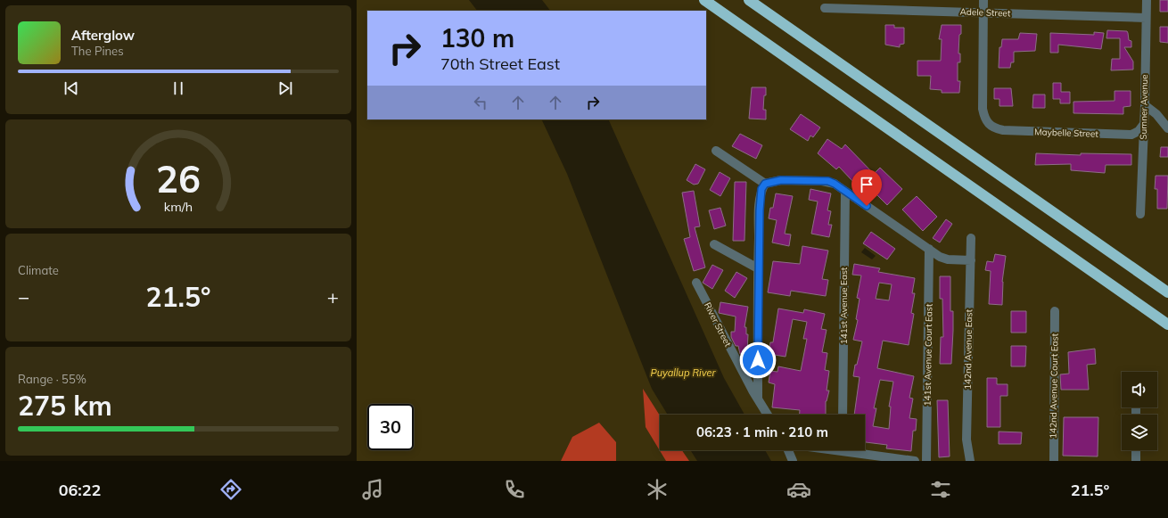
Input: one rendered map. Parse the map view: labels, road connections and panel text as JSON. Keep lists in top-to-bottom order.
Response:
{
  "streets": {
    "street": [
      "Adele Street",
      "Sumner Avenue",
      "Maybelle Street",
      "141st Avenue East",
      "River Street",
      "142nd Avenue East",
      "141st Avenue Court East",
      "142nd Avenue Court East"
    ]
  },
  "crossings": [
    ["Adele Street", "Sumner Avenue"],
    ["Adele Street", "Maybelle Street"],
    ["Sumner Avenue", "Maybelle Street"]
  ],
  "water": ["Puyallup River"],
  "page": {
    "turn": ["130 m", "70th Street East"],
    "song": ["Afterglow", "The Pines"],
    "tile": [
      "Climate",
      ["Range · 55%", "275 km"]
    ],
    "heat": ["−", "21.5°", "+"],
    "limit": "30",
    "trip": "06:23 · 1 min · 210 m",
    "tabs": ["06:22", "21.5°"],
    "gauge": ["26", "km/h"]
  }
}
